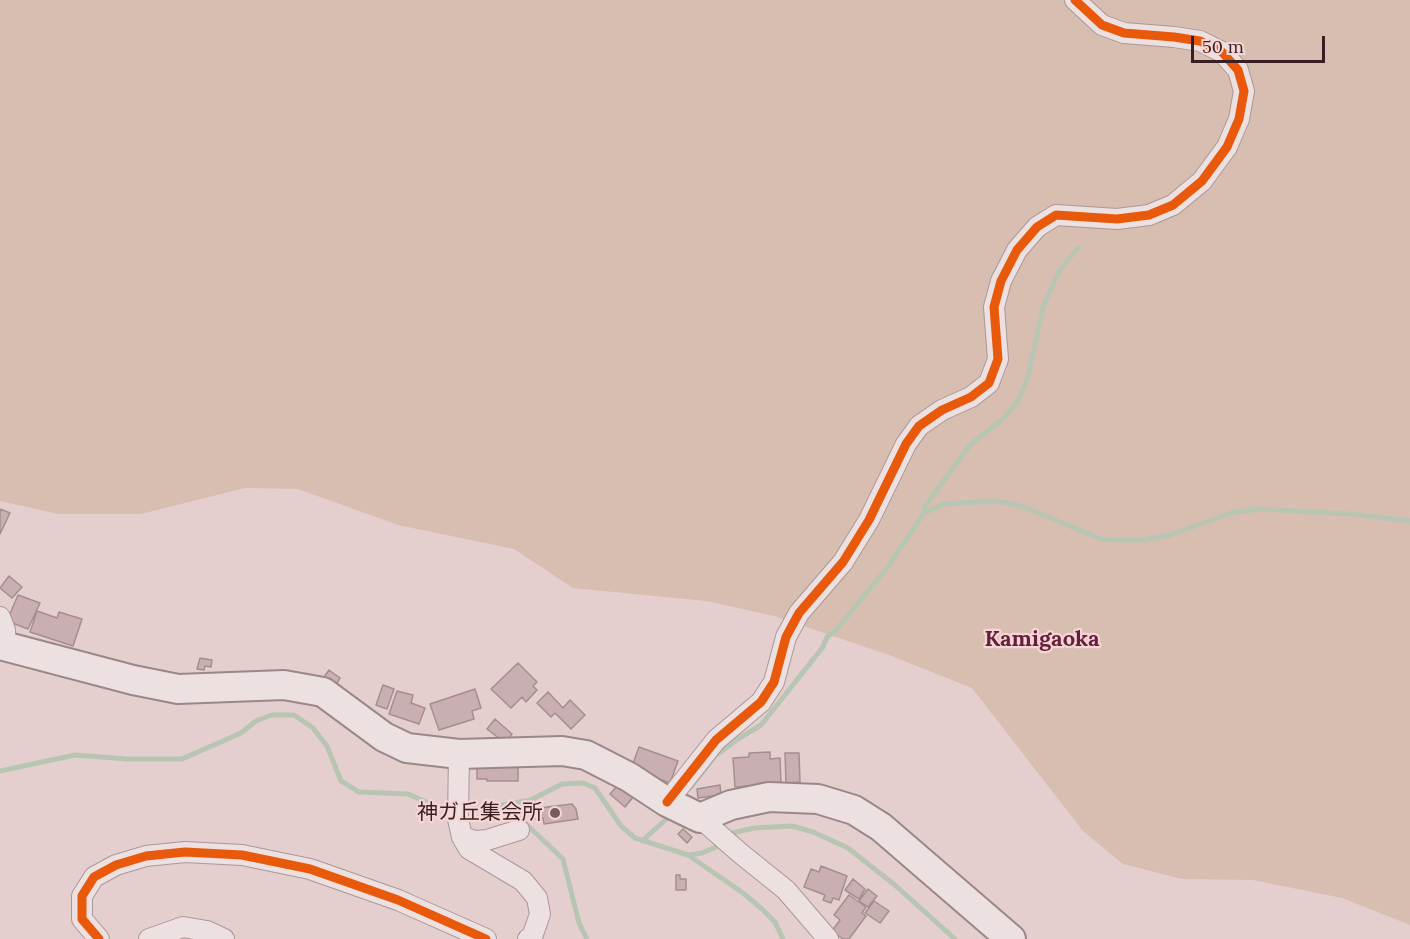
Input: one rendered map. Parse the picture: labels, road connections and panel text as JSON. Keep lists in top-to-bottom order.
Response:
{
  "districts": ["Kamigaoka"],
  "places": ["神ガ丘集会所"],
  "scale_bar": "50 m"
}
